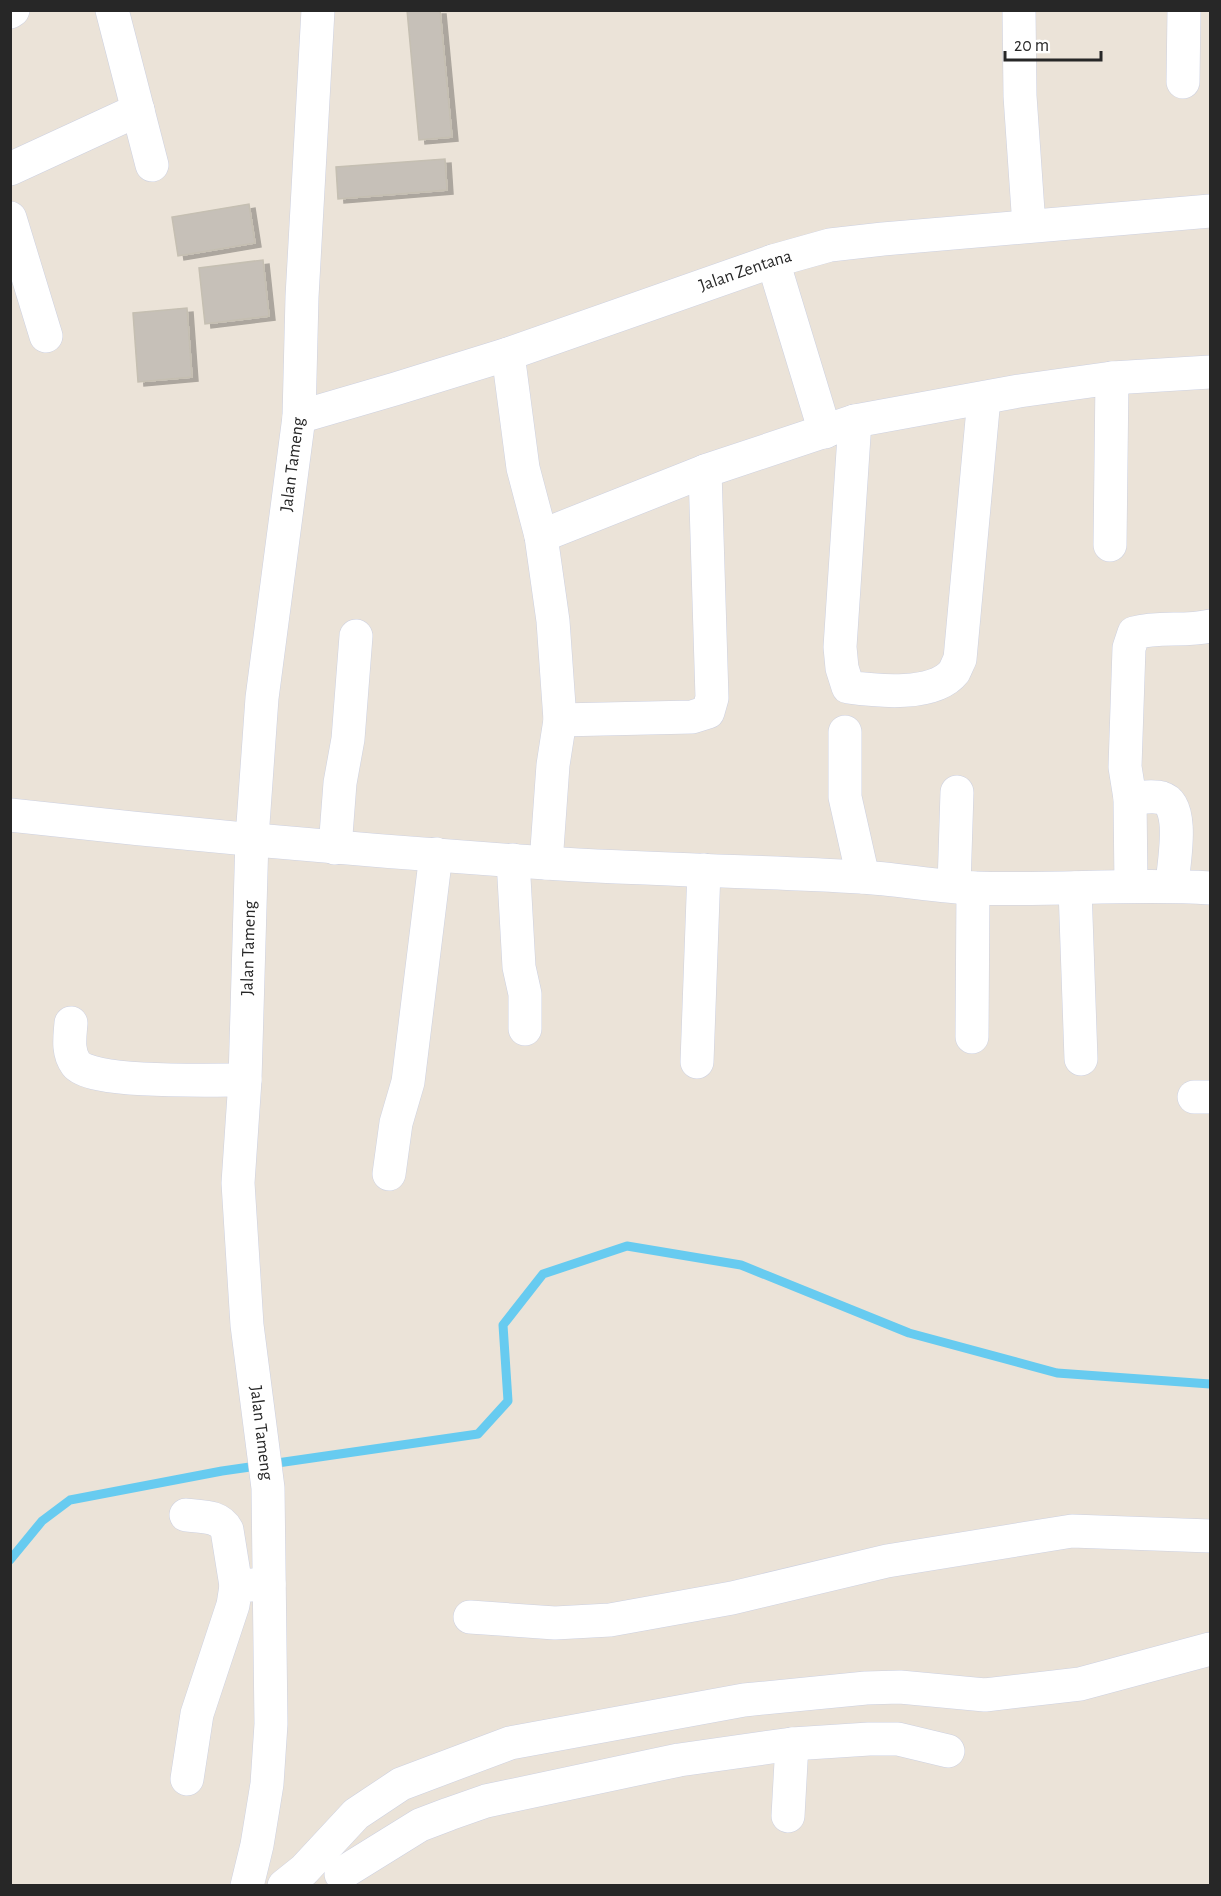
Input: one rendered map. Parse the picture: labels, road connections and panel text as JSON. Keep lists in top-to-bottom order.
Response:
{
  "streets": {
    "street": ["Jalan Zentana", "Jalan Tameng"]
  },
  "crossings": [
    ["Jalan Zentana", "Jalan Tameng"]
  ],
  "scale_bar": "20 m"
}
